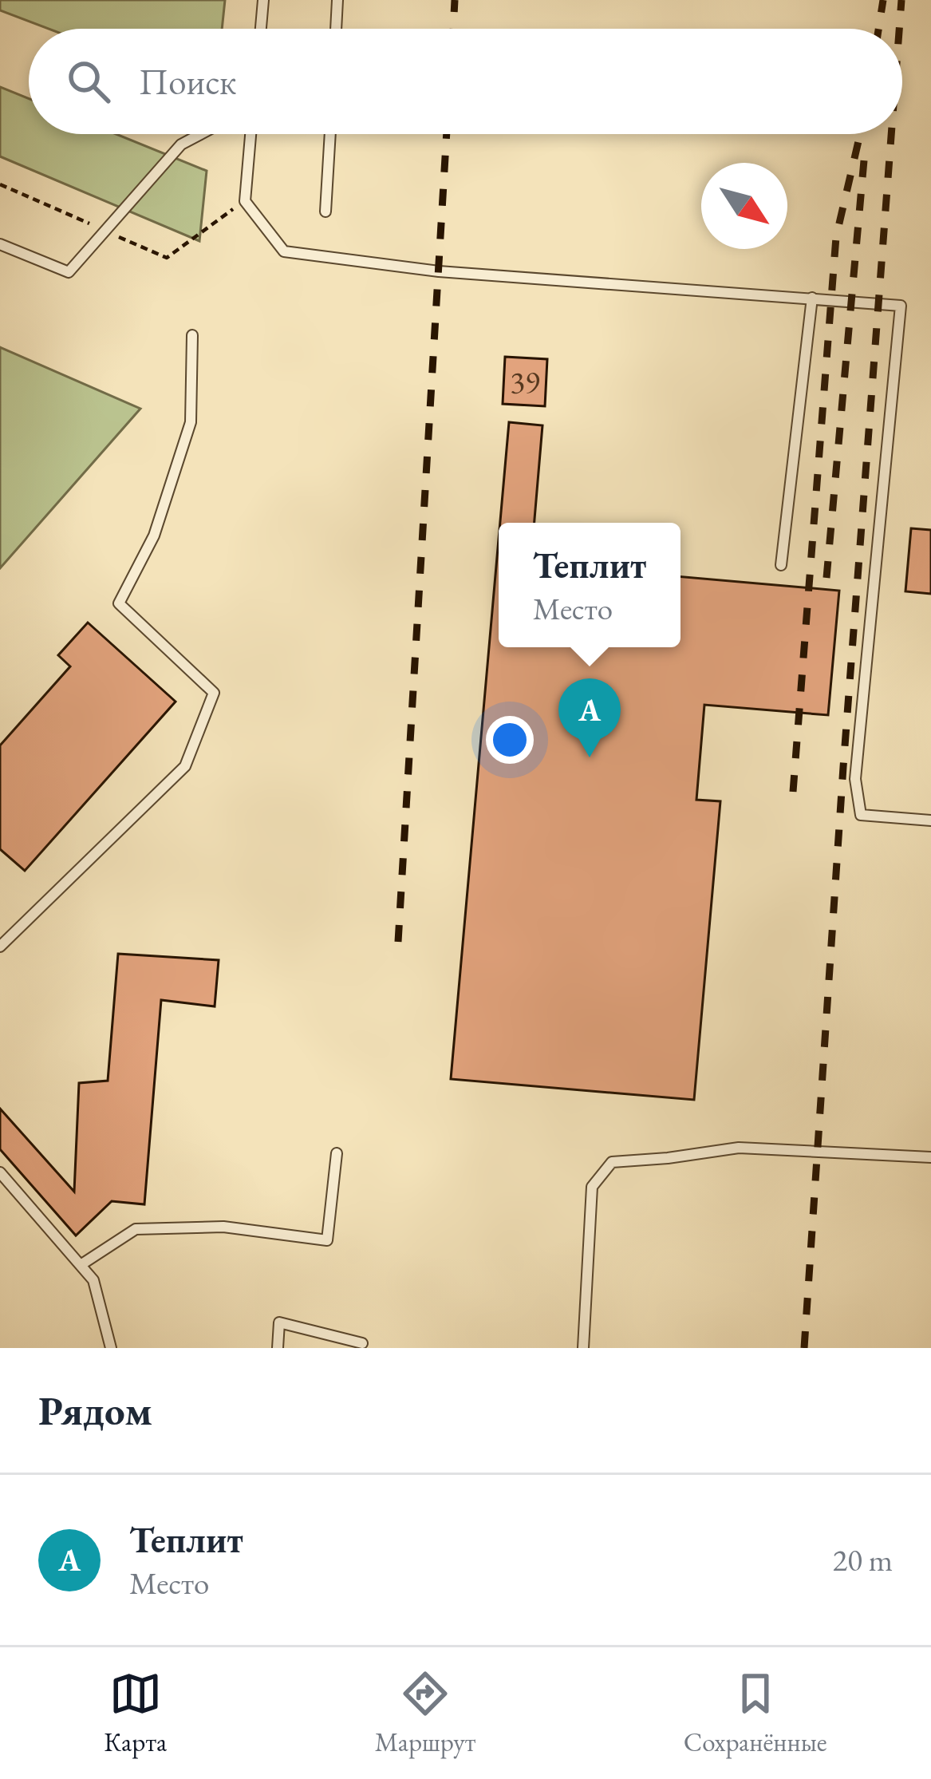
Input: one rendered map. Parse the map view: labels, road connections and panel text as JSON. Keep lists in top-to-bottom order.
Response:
{
  "house_numbers": ["39"],
  "north": "bottom right",
  "page": {
    "search": "Поиск",
    "popup": ["Теплит", "Место"],
    "pins": "A",
    "heading": "Рядом",
    "list": [
      {
        "mark": "A",
        "name": "Теплит",
        "note": "Место",
        "value": "20 m"
      }
    ],
    "nav": ["Карта", "Маршрут", "Сохранённые"]
  }
}
